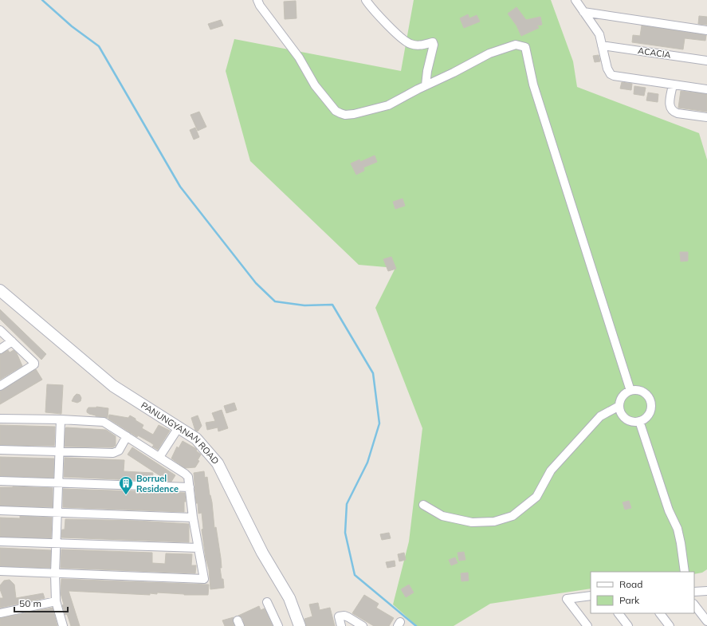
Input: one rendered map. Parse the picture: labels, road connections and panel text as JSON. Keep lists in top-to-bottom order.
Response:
{
  "streets": {
    "street": ["ACACIA", "PANUNGYANAN ROAD"]
  },
  "places": {
    "building": ["Borruel Residence"]
  },
  "legend": ["Road", "Park"],
  "scale_bar": "50 m"
}
